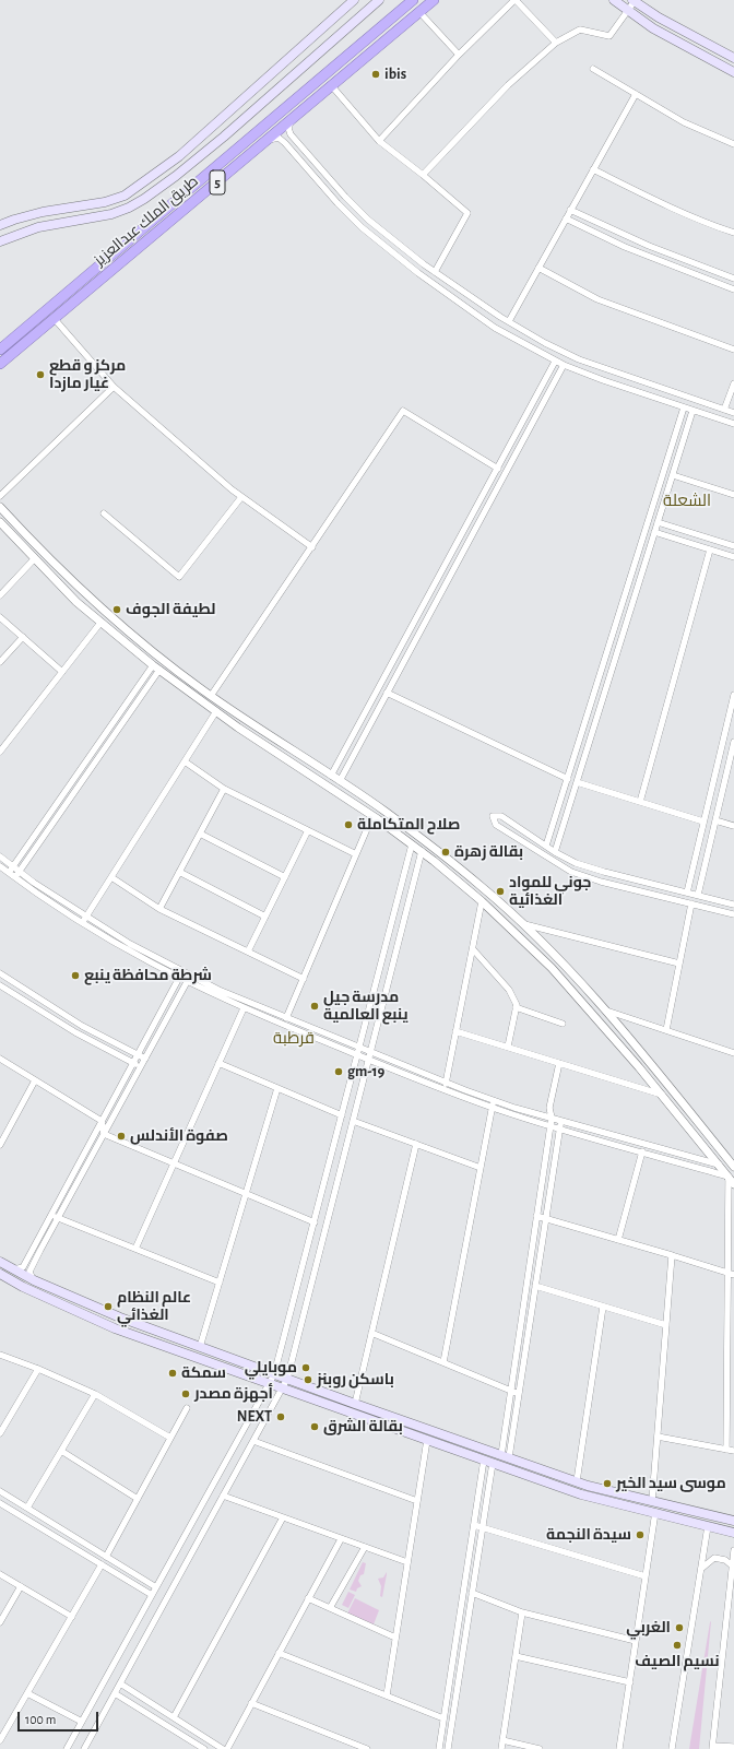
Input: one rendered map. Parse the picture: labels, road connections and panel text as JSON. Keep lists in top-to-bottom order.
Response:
{
  "streets": {
    "highway": ["5", "طريق الملك عبدالعزيز"]
  },
  "districts": ["الشعلة", "قرطبة"],
  "places": [
    "ibis",
    "مركز و قطع غيار مازدا",
    "لطيفة الجوف",
    "صلاح المتكاملة",
    "بقالة زهرة",
    "جوني للمواد الغذائية",
    "شرطة محافظة ينبع",
    "مدرسة جيل ينبع العالمية",
    "gm-19",
    "صفوة الأندلس",
    "عالم النظام الغذائي",
    "موبايلي",
    "سمكة",
    "باسكن روبنز",
    "أجهزة مصدر",
    "NEXT",
    "بقالة الشرق",
    "موسى سيد الخير",
    "سيدة النجمة",
    "الغربي",
    "نسيم الصيف"
  ],
  "scale_bar": "100 m"
}
